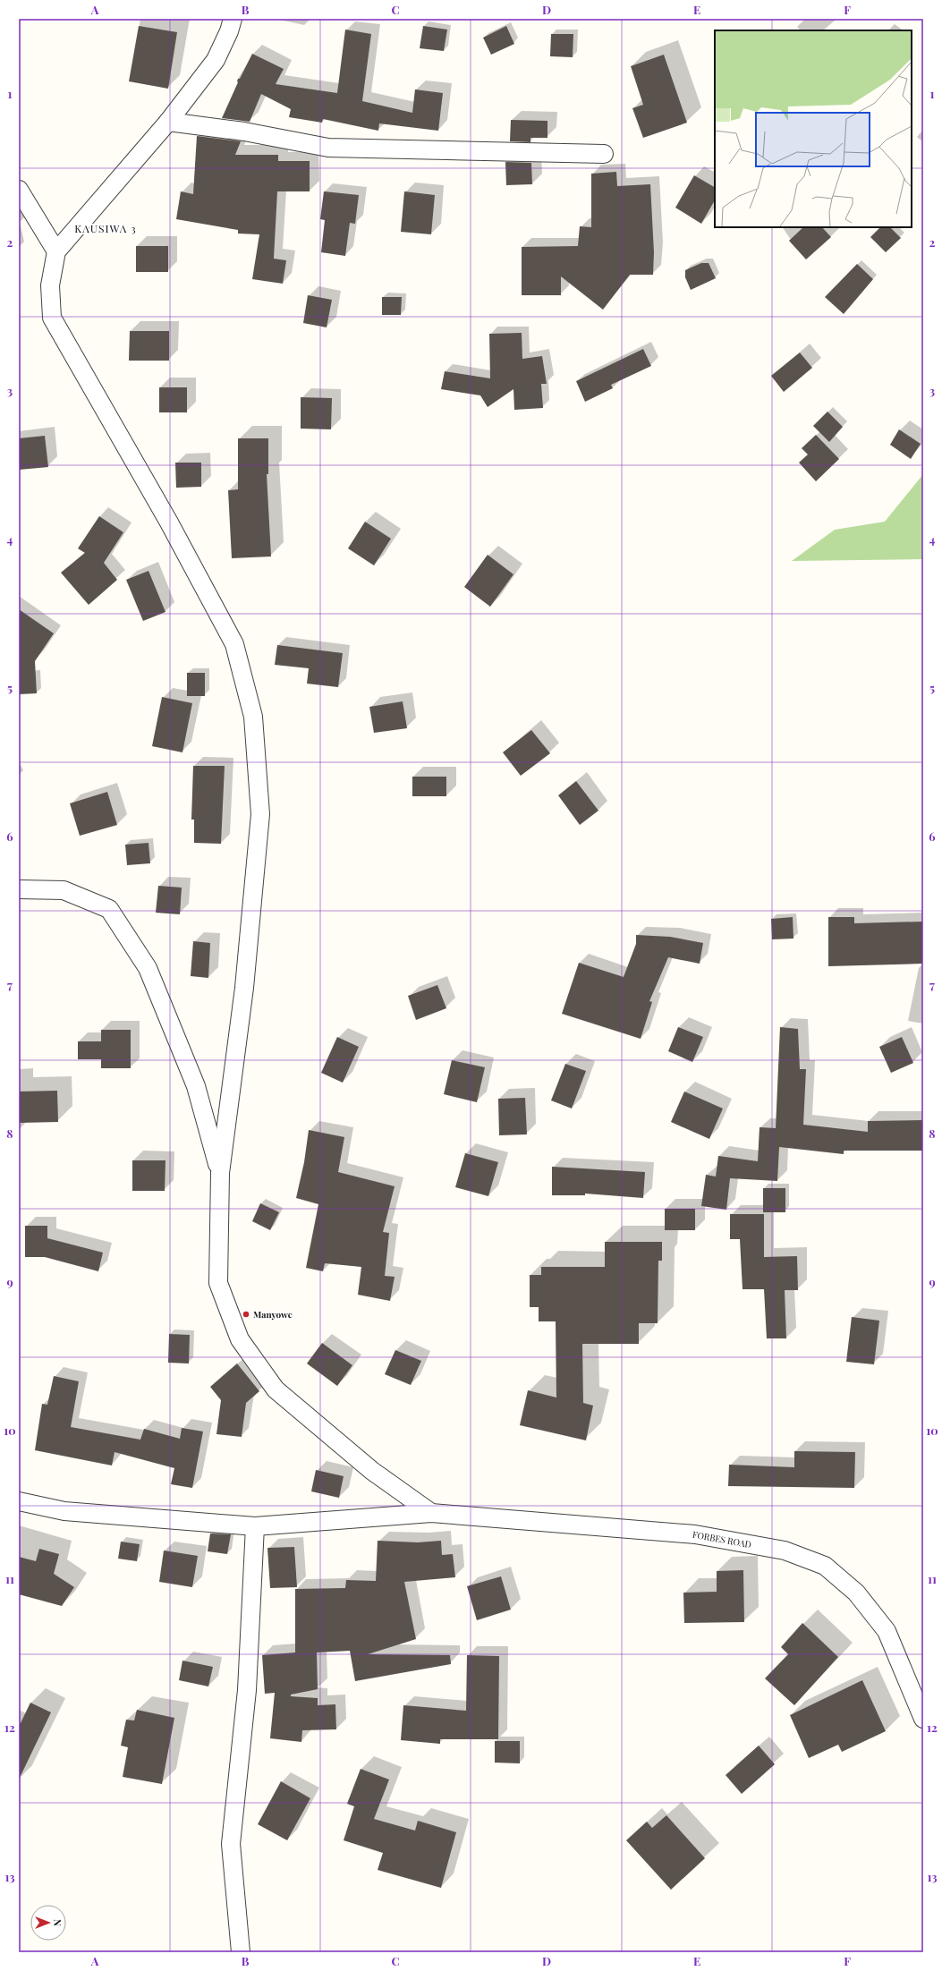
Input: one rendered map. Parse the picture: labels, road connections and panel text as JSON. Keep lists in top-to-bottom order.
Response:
{
  "streets": {
    "street": ["FORBES ROAD"]
  },
  "districts": ["KAUSIWA 3"],
  "places": ["Manyowe"],
  "north": "right",
  "grid": {
    "columns": [
      "A",
      "B",
      "C",
      "D",
      "E",
      "F"
    ],
    "rows": [
      "1",
      "2",
      "3",
      "4",
      "5",
      "6",
      "7",
      "8",
      "9",
      "10",
      "11",
      "12",
      "13"
    ]
  }
}
